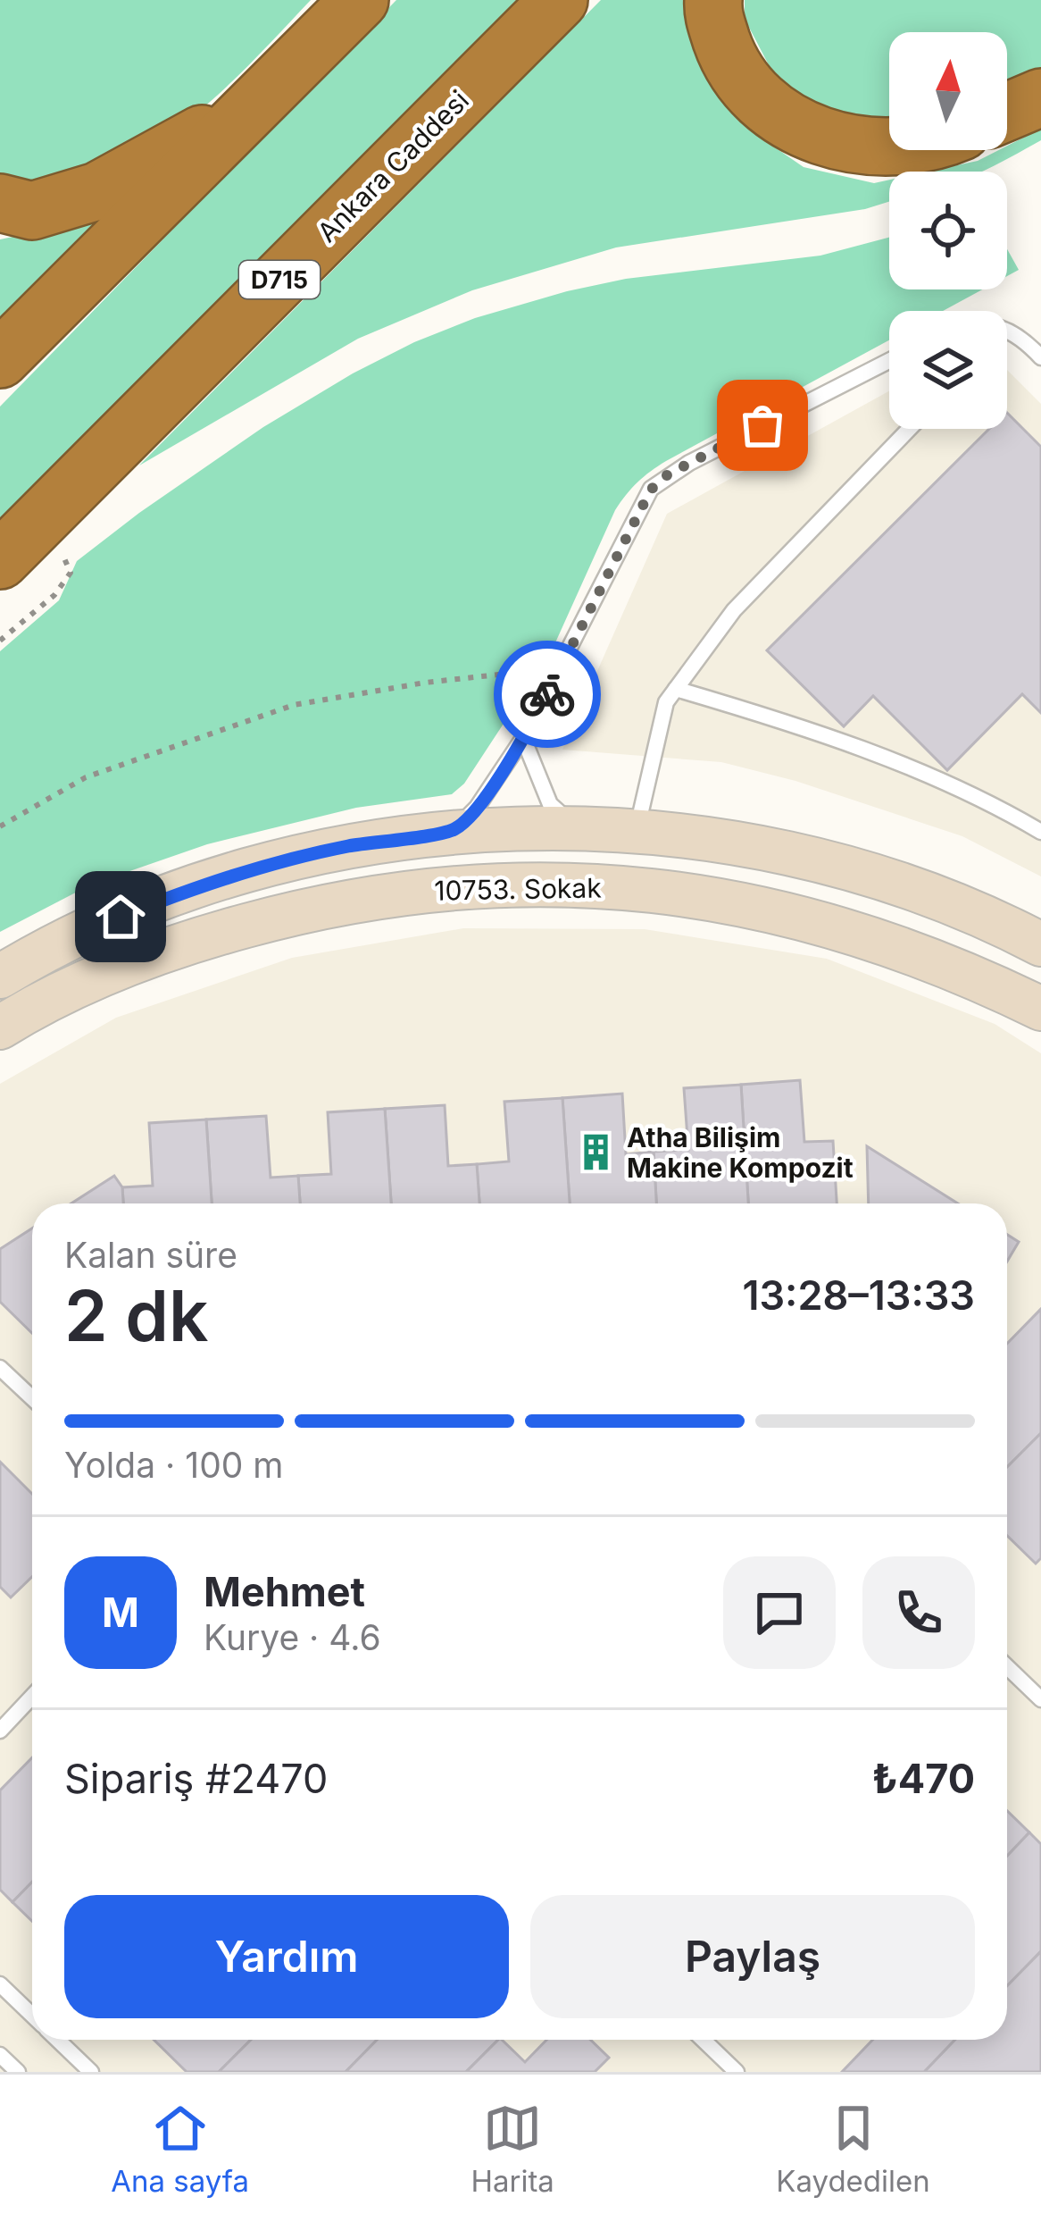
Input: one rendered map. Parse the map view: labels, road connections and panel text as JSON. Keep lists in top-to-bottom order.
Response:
{
  "streets": {
    "highway": ["Ankara Caddesi", "D715"],
    "street": ["10753. Sokak"]
  },
  "places": {
    "building": ["Atha Bilişim Makine Kompozit"]
  },
  "north": "top",
  "page": {
    "heading": ["2 dk", "Kalan süre", "13:28–13:33"],
    "panel": [
      "Mehmet",
      "Kurye · 4.6",
      "Sipariş #2470",
      "₺470"
    ],
    "bar": "Yolda · 100 m",
    "round": "M",
    "buttons": ["Yardım", "Paylaş"],
    "tabs": ["Ana sayfa", "Harita", "Kaydedilen"]
  }
}
